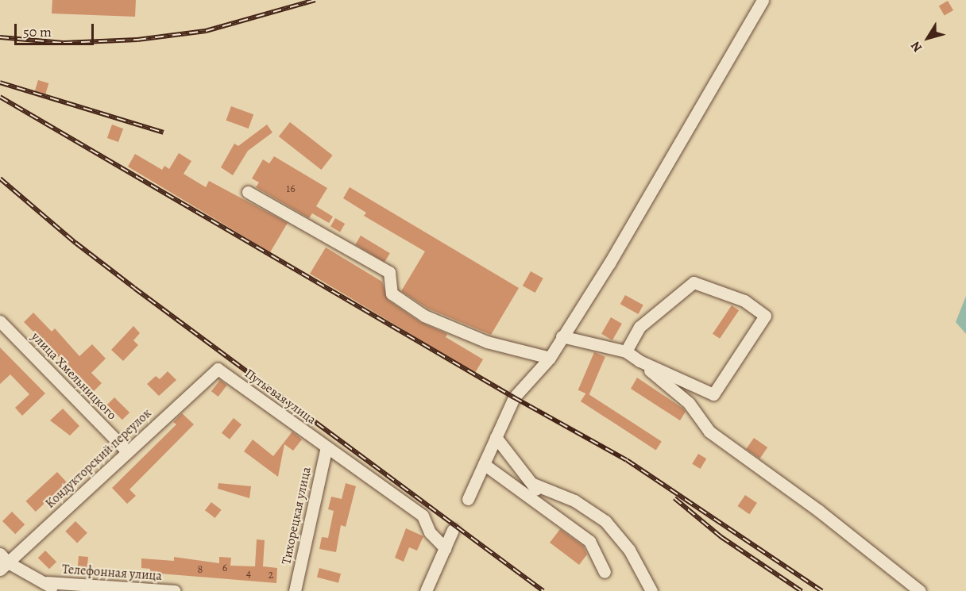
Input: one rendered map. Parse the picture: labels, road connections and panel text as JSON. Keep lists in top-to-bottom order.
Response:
{
  "streets": {
    "street": [
      "улица Хмельницкого",
      "Путьевая улица",
      "Кондукторский переулок",
      "Тихорецкая улица",
      "Телефонная улица"
    ]
  },
  "crossings": [
    ["улица Хмельницкого", "Кондукторский переулок"],
    ["Путьевая улица", "Кондукторский переулок"],
    ["Путьевая улица", "Тихорецкая улица"]
  ],
  "house_numbers": [
    "16",
    "6",
    "8",
    "4",
    "2"
  ],
  "scale_bar": "50 m",
  "north": "bottom left"
}
